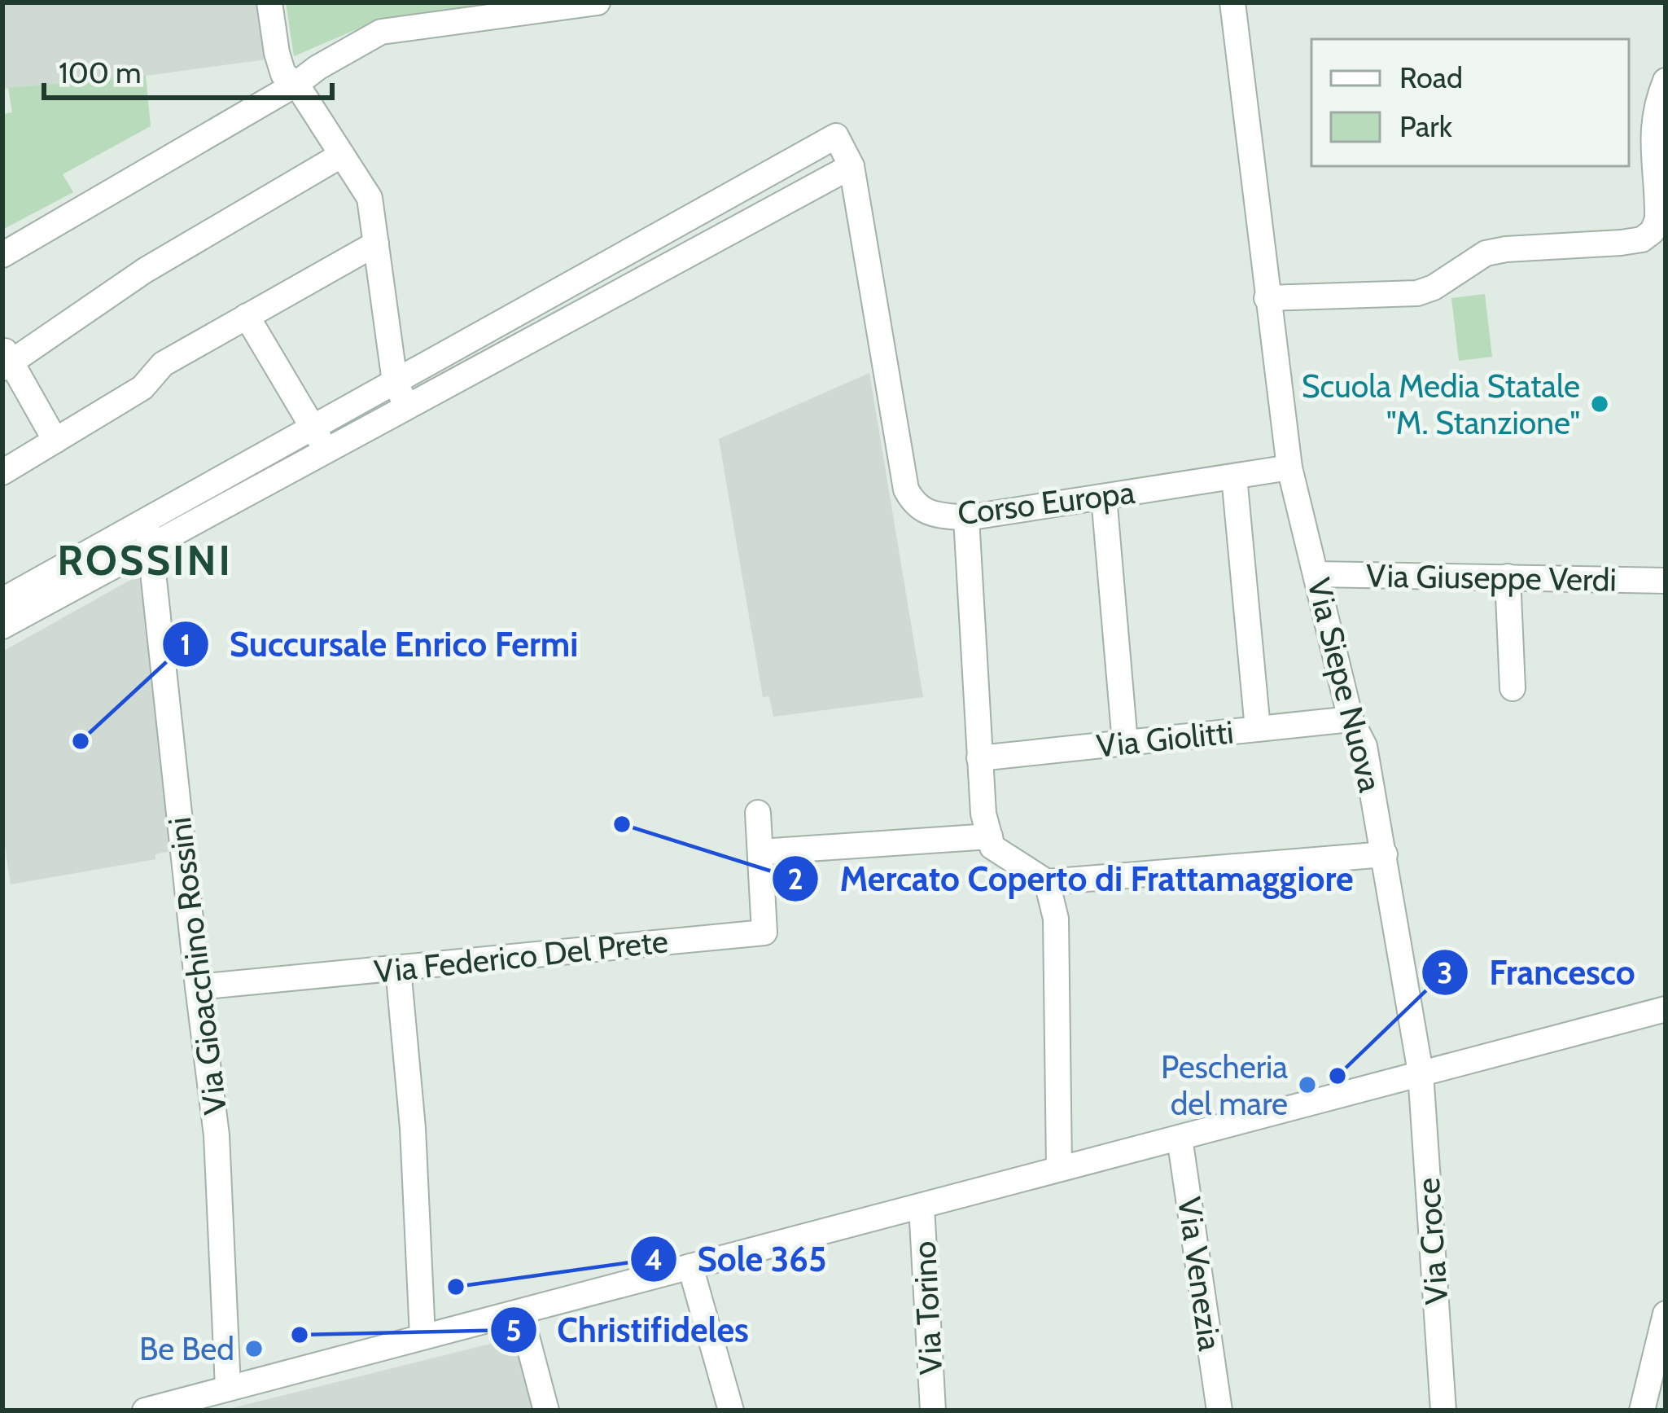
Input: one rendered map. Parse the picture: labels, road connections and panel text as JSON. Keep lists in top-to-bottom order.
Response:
{
  "streets": {
    "street": [
      "Corso Europa",
      "Via Giuseppe Verdi",
      "Via Siepe Nuova",
      "Via Giolitti",
      "Via Federico Del Prete",
      "Via Gioacchino Rossini",
      "Via Croce",
      "Via Venezia",
      "Via Torino"
    ]
  },
  "crossings": [
    ["Corso Europa", "Via Siepe Nuova"],
    ["Via Giuseppe Verdi", "Via Siepe Nuova"],
    ["Via Siepe Nuova", "Via Giolitti"],
    ["Via Siepe Nuova", "Via Croce"],
    ["Via Federico Del Prete", "Via Gioacchino Rossini"]
  ],
  "districts": ["ROSSINI"],
  "places": [
    "Scuola Media Statale \"M. Stanzione\"",
    "Succursale Enrico Fermi",
    "Mercato Coperto di Frattamaggiore",
    "Francesco",
    "Pescheria del mare",
    "Sole 365",
    "Christifideles",
    "Be Bed"
  ],
  "legend": ["Road", "Park"],
  "scale_bar": "100 m"
}
